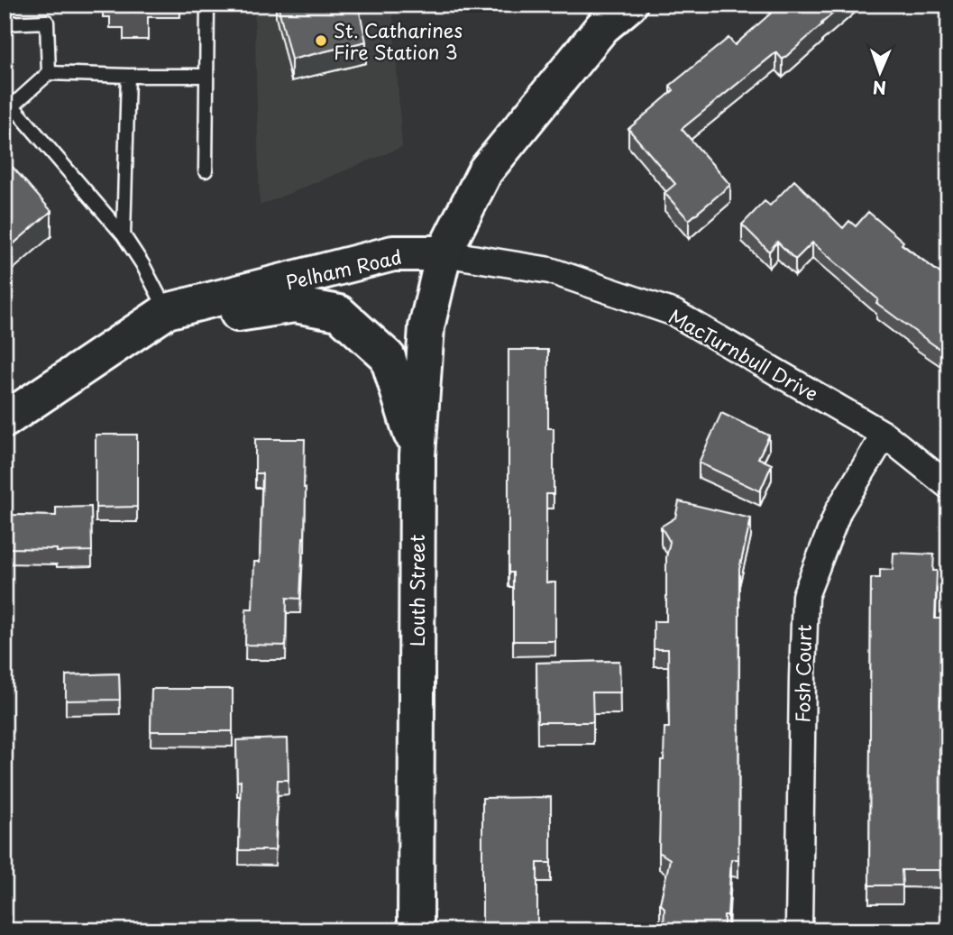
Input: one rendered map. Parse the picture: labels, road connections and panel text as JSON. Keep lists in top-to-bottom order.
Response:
{
  "streets": {
    "main road": ["Pelham Road", "Louth Street"],
    "street": ["MacTurnbull Drive", "Fosh Court"]
  },
  "crossings": [
    ["Pelham Road", "MacTurnbull Drive"],
    ["Pelham Road", "Louth Street"],
    ["MacTurnbull Drive", "Louth Street"],
    ["MacTurnbull Drive", "Fosh Court"]
  ],
  "places": ["St. Catharines Fire Station 3"],
  "north": "bottom"
}
